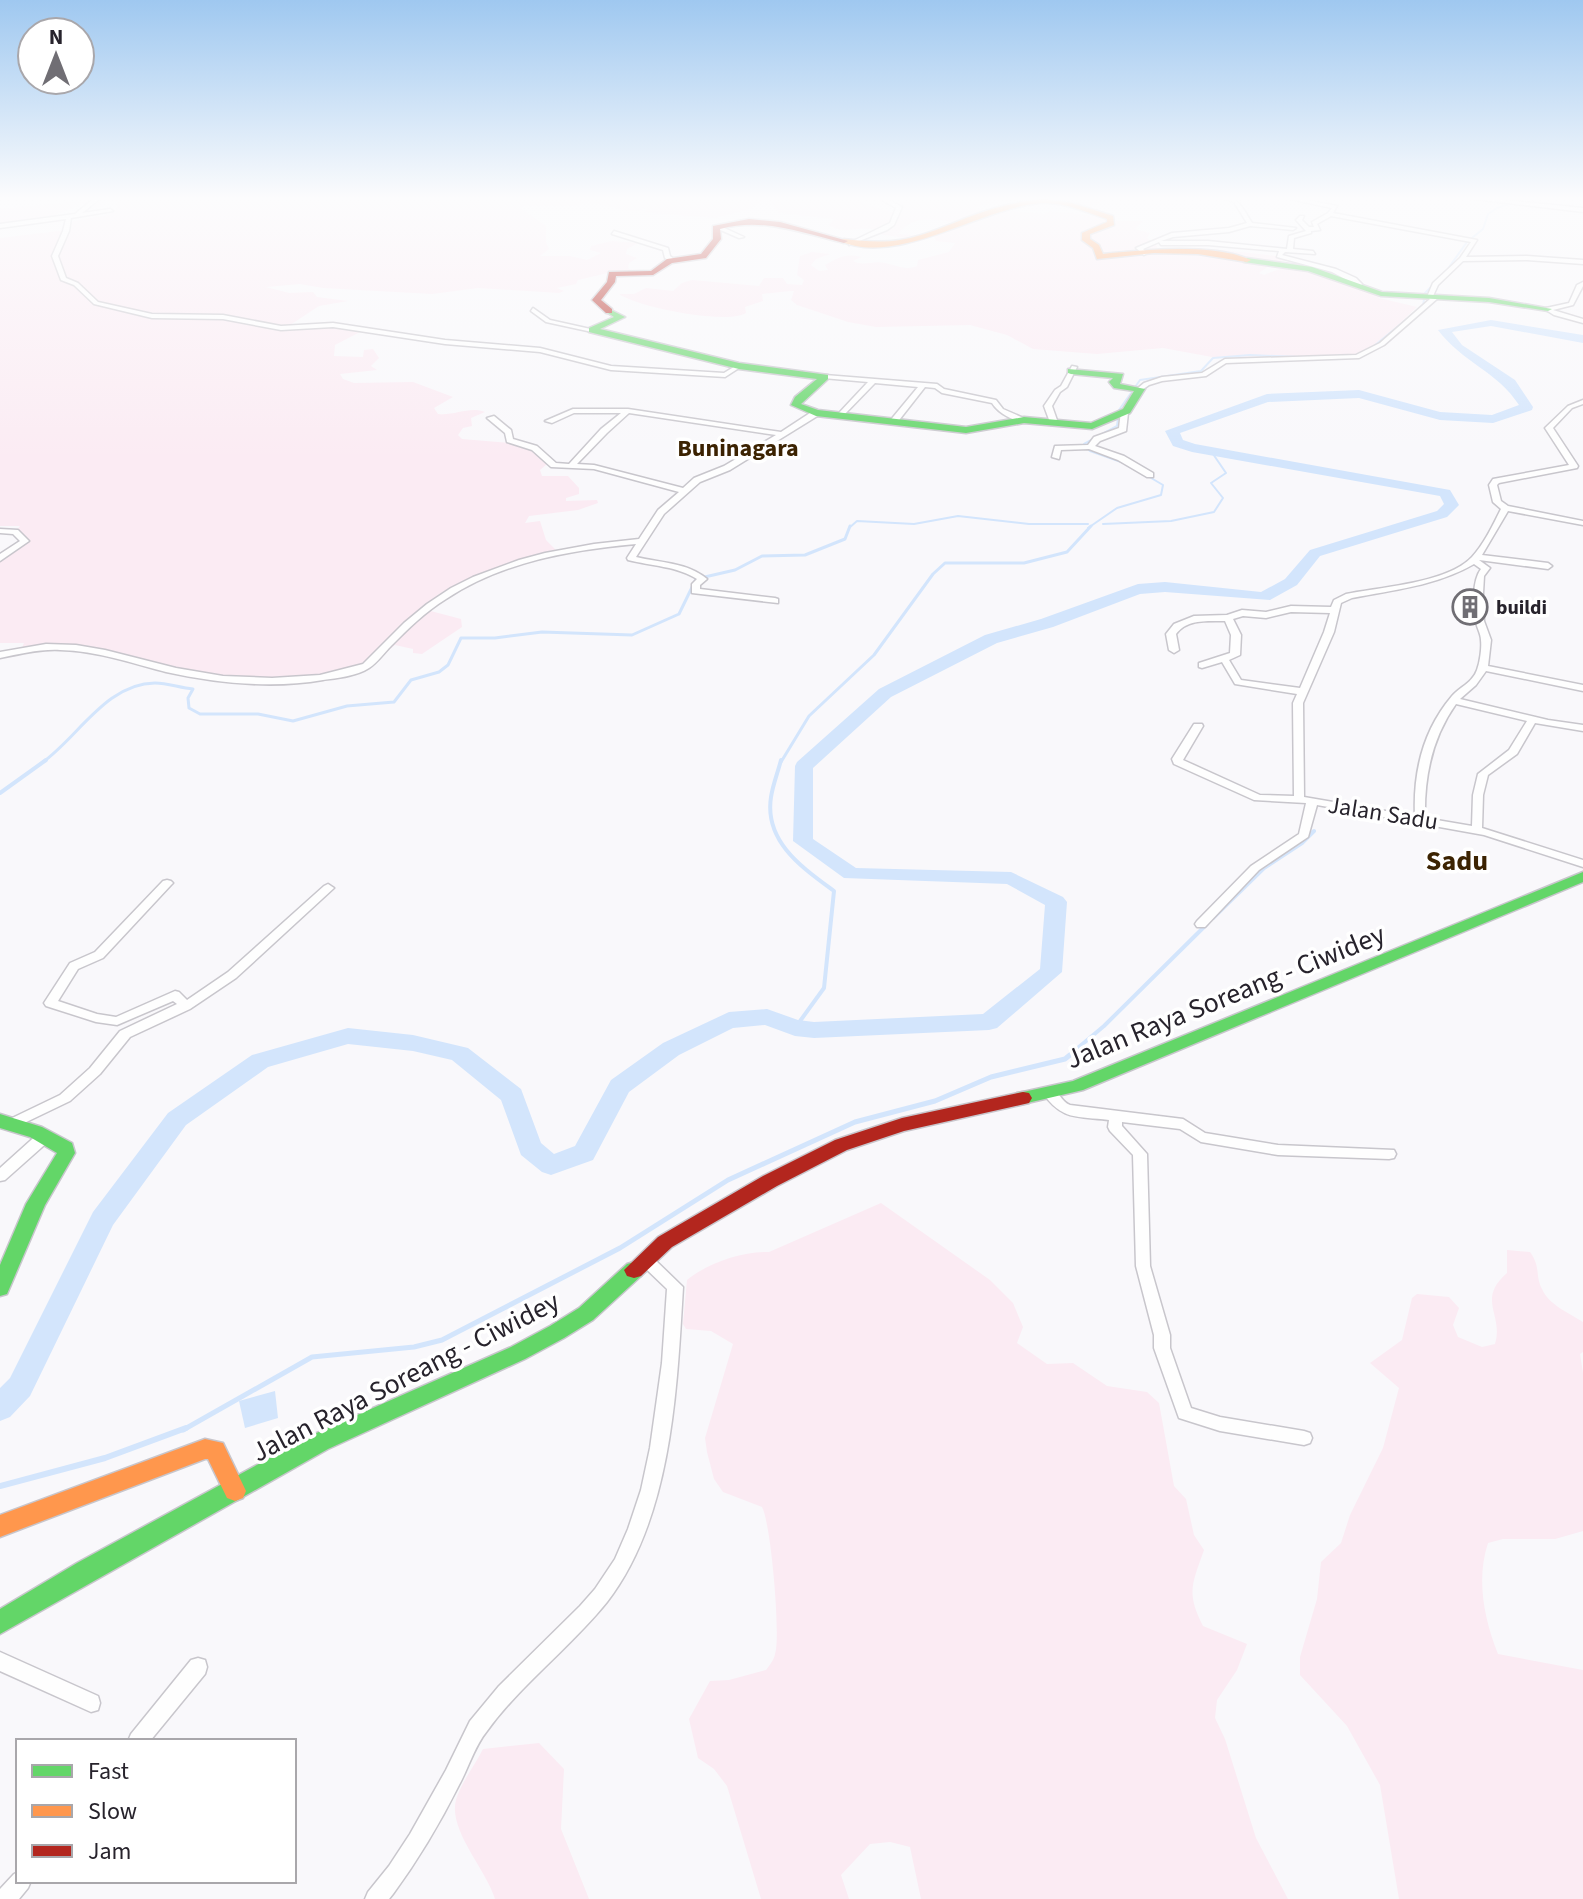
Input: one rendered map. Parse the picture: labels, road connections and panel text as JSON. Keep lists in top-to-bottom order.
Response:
{
  "streets": {
    "main road": ["Jalan Raya Soreang - Ciwidey"],
    "street": ["Jalan Sadu"]
  },
  "districts": ["Buninagara", "Sadu"],
  "places": {
    "building": ["buildi"]
  },
  "legend": ["Fast", "Slow", "Jam"],
  "north": "top"
}
